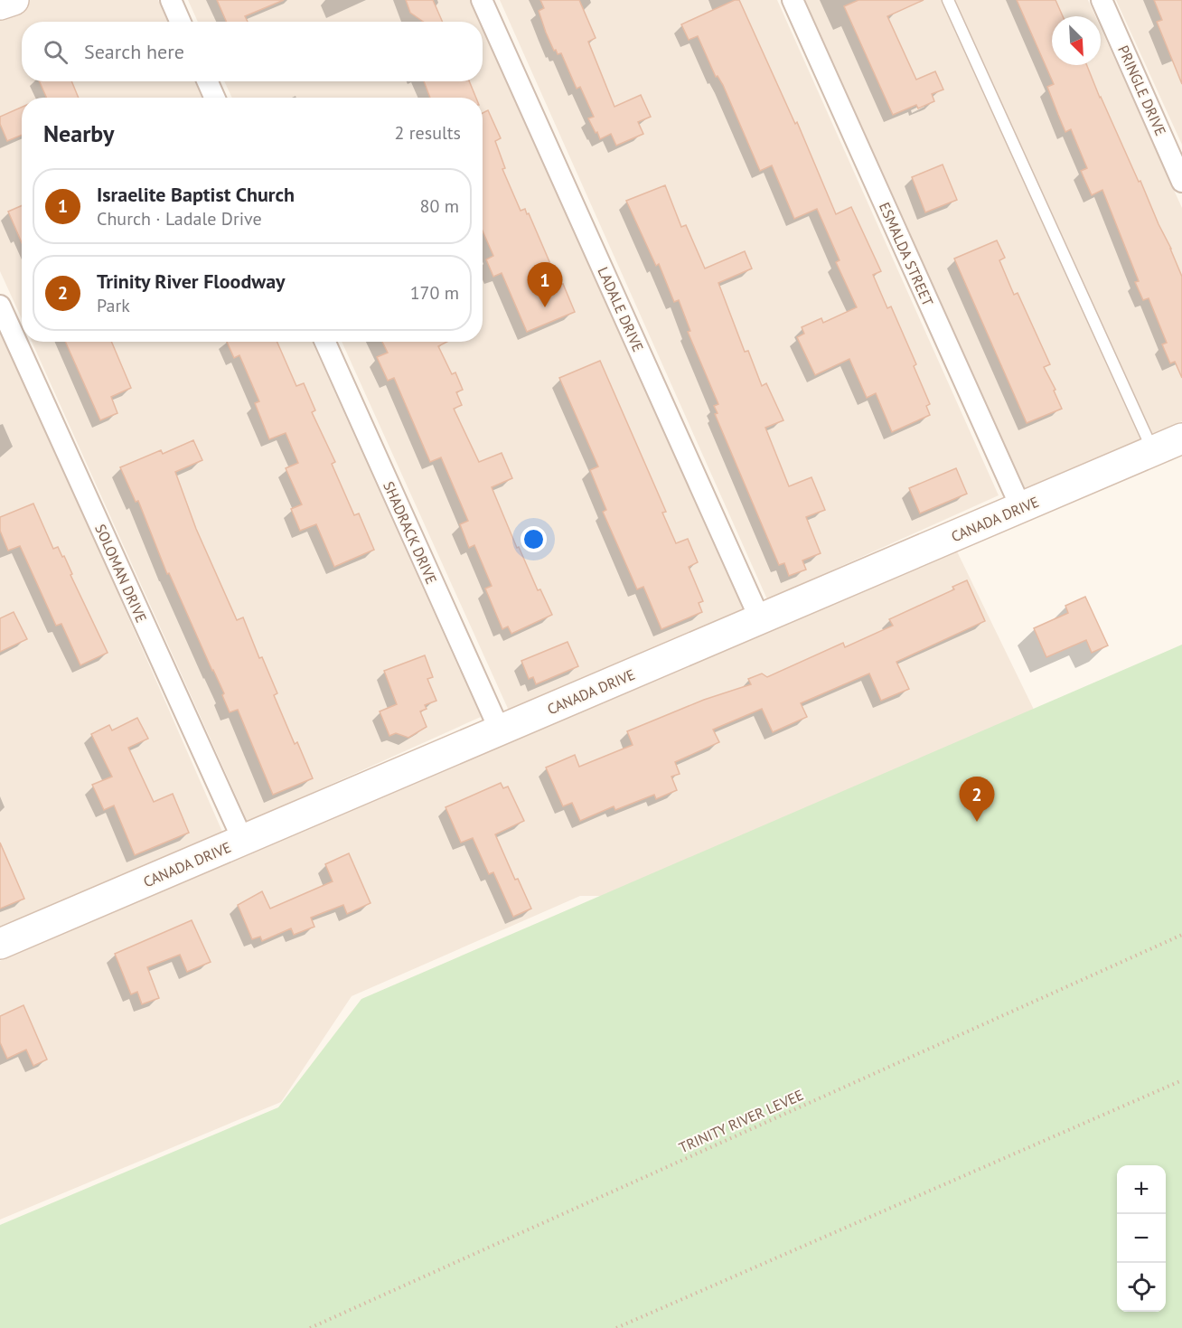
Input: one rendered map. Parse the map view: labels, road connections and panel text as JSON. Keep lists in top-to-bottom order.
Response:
{
  "streets": {
    "street": [
      "PRINGLE DRIVE",
      "ESMALDA STREET",
      "LADALE DRIVE",
      "CANADA DRIVE",
      "SHADRACK DRIVE",
      "SOLOMAN DRIVE"
    ],
    "path": ["TRINITY RIVER LEVEE"]
  },
  "crossings": [
    ["ESMALDA STREET", "CANADA DRIVE"],
    ["LADALE DRIVE", "CANADA DRIVE"],
    ["CANADA DRIVE", "SHADRACK DRIVE"],
    ["CANADA DRIVE", "SOLOMAN DRIVE"]
  ],
  "north": "bottom right",
  "page": {
    "search": "Search here",
    "heading": ["Nearby", "2 results"],
    "list": [
      {
        "mark": "1",
        "name": "Israelite Baptist Church",
        "note": "Church · Ladale Drive",
        "value": "80 m"
      },
      {
        "mark": "2",
        "name": "Trinity River Floodway",
        "note": "Park",
        "value": "170 m"
      }
    ],
    "pins": ["1", "2"],
    "map_buttons": ["+", "−"]
  }
}
